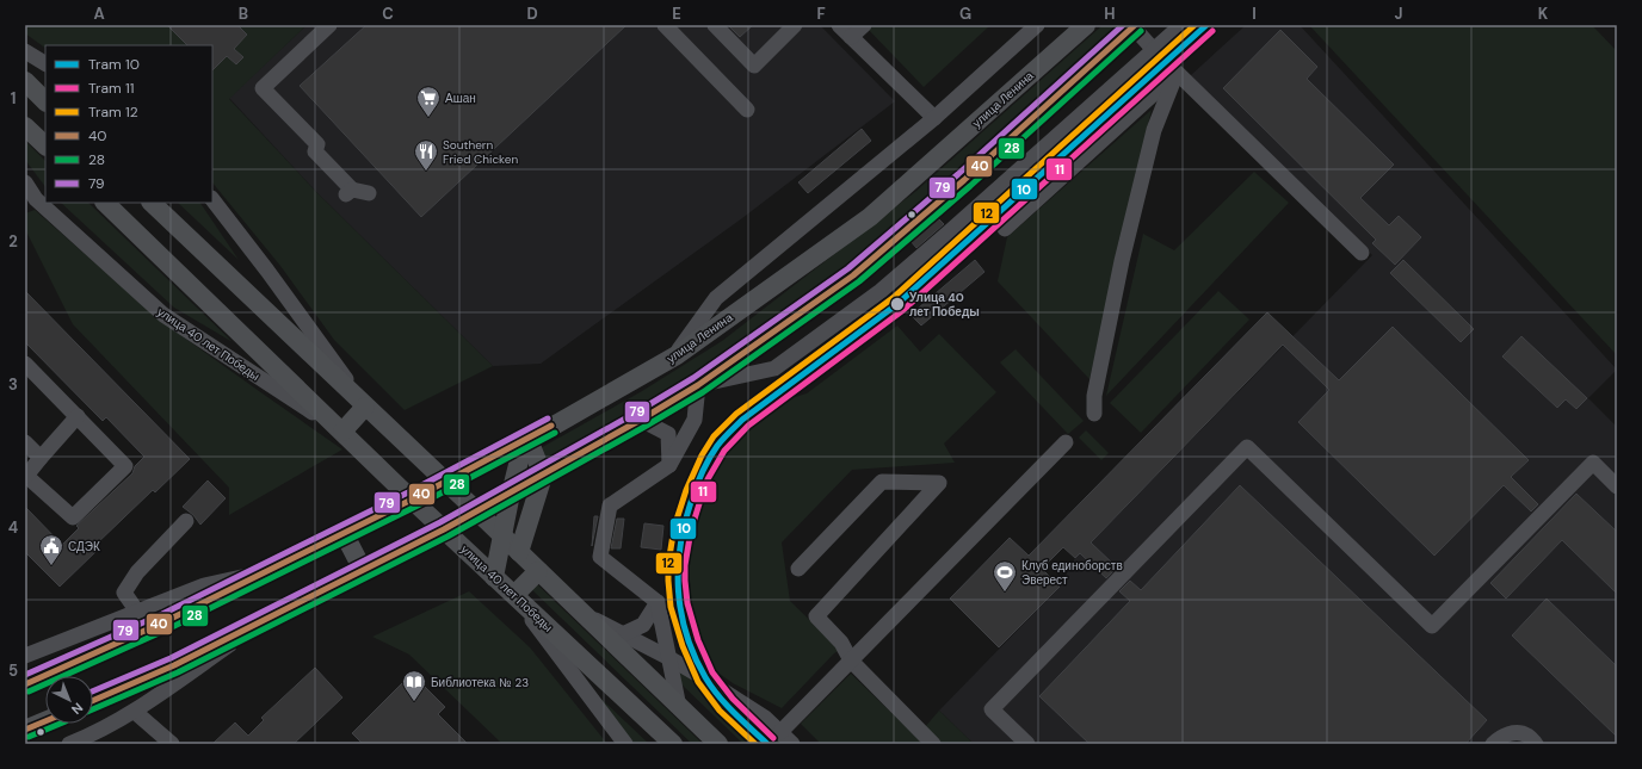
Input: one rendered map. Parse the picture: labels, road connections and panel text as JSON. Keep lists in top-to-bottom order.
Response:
{
  "streets": {
    "main road": ["улица Ленина", "улица 40 лет Победы"]
  },
  "crossings": [
    ["улица Ленина", "улица 40 лет Победы"]
  ],
  "places": {
    "supermarket": ["Ашан"],
    "restaurant": ["Southern Fried Chicken"],
    "other": ["Улица 40 лет Победы"],
    "public building": ["СДЭК"],
    "sports": ["Клуб единоборств Эверест"],
    "library": ["Библиотека № 23"]
  },
  "lines": [
    "tram line 10",
    "tram line 12",
    "transit line 40",
    "transit line 79",
    "tram line 11",
    "transit line 28"
  ],
  "legend": [
    "Tram 10",
    "Tram 11",
    "Tram 12",
    "40",
    "28",
    "79"
  ],
  "north": "bottom right",
  "grid": {
    "columns": [
      "A",
      "B",
      "C",
      "D",
      "E",
      "F",
      "G",
      "H",
      "I",
      "J",
      "K"
    ],
    "rows": [
      "1",
      "2",
      "3",
      "4",
      "5"
    ]
  }
}
